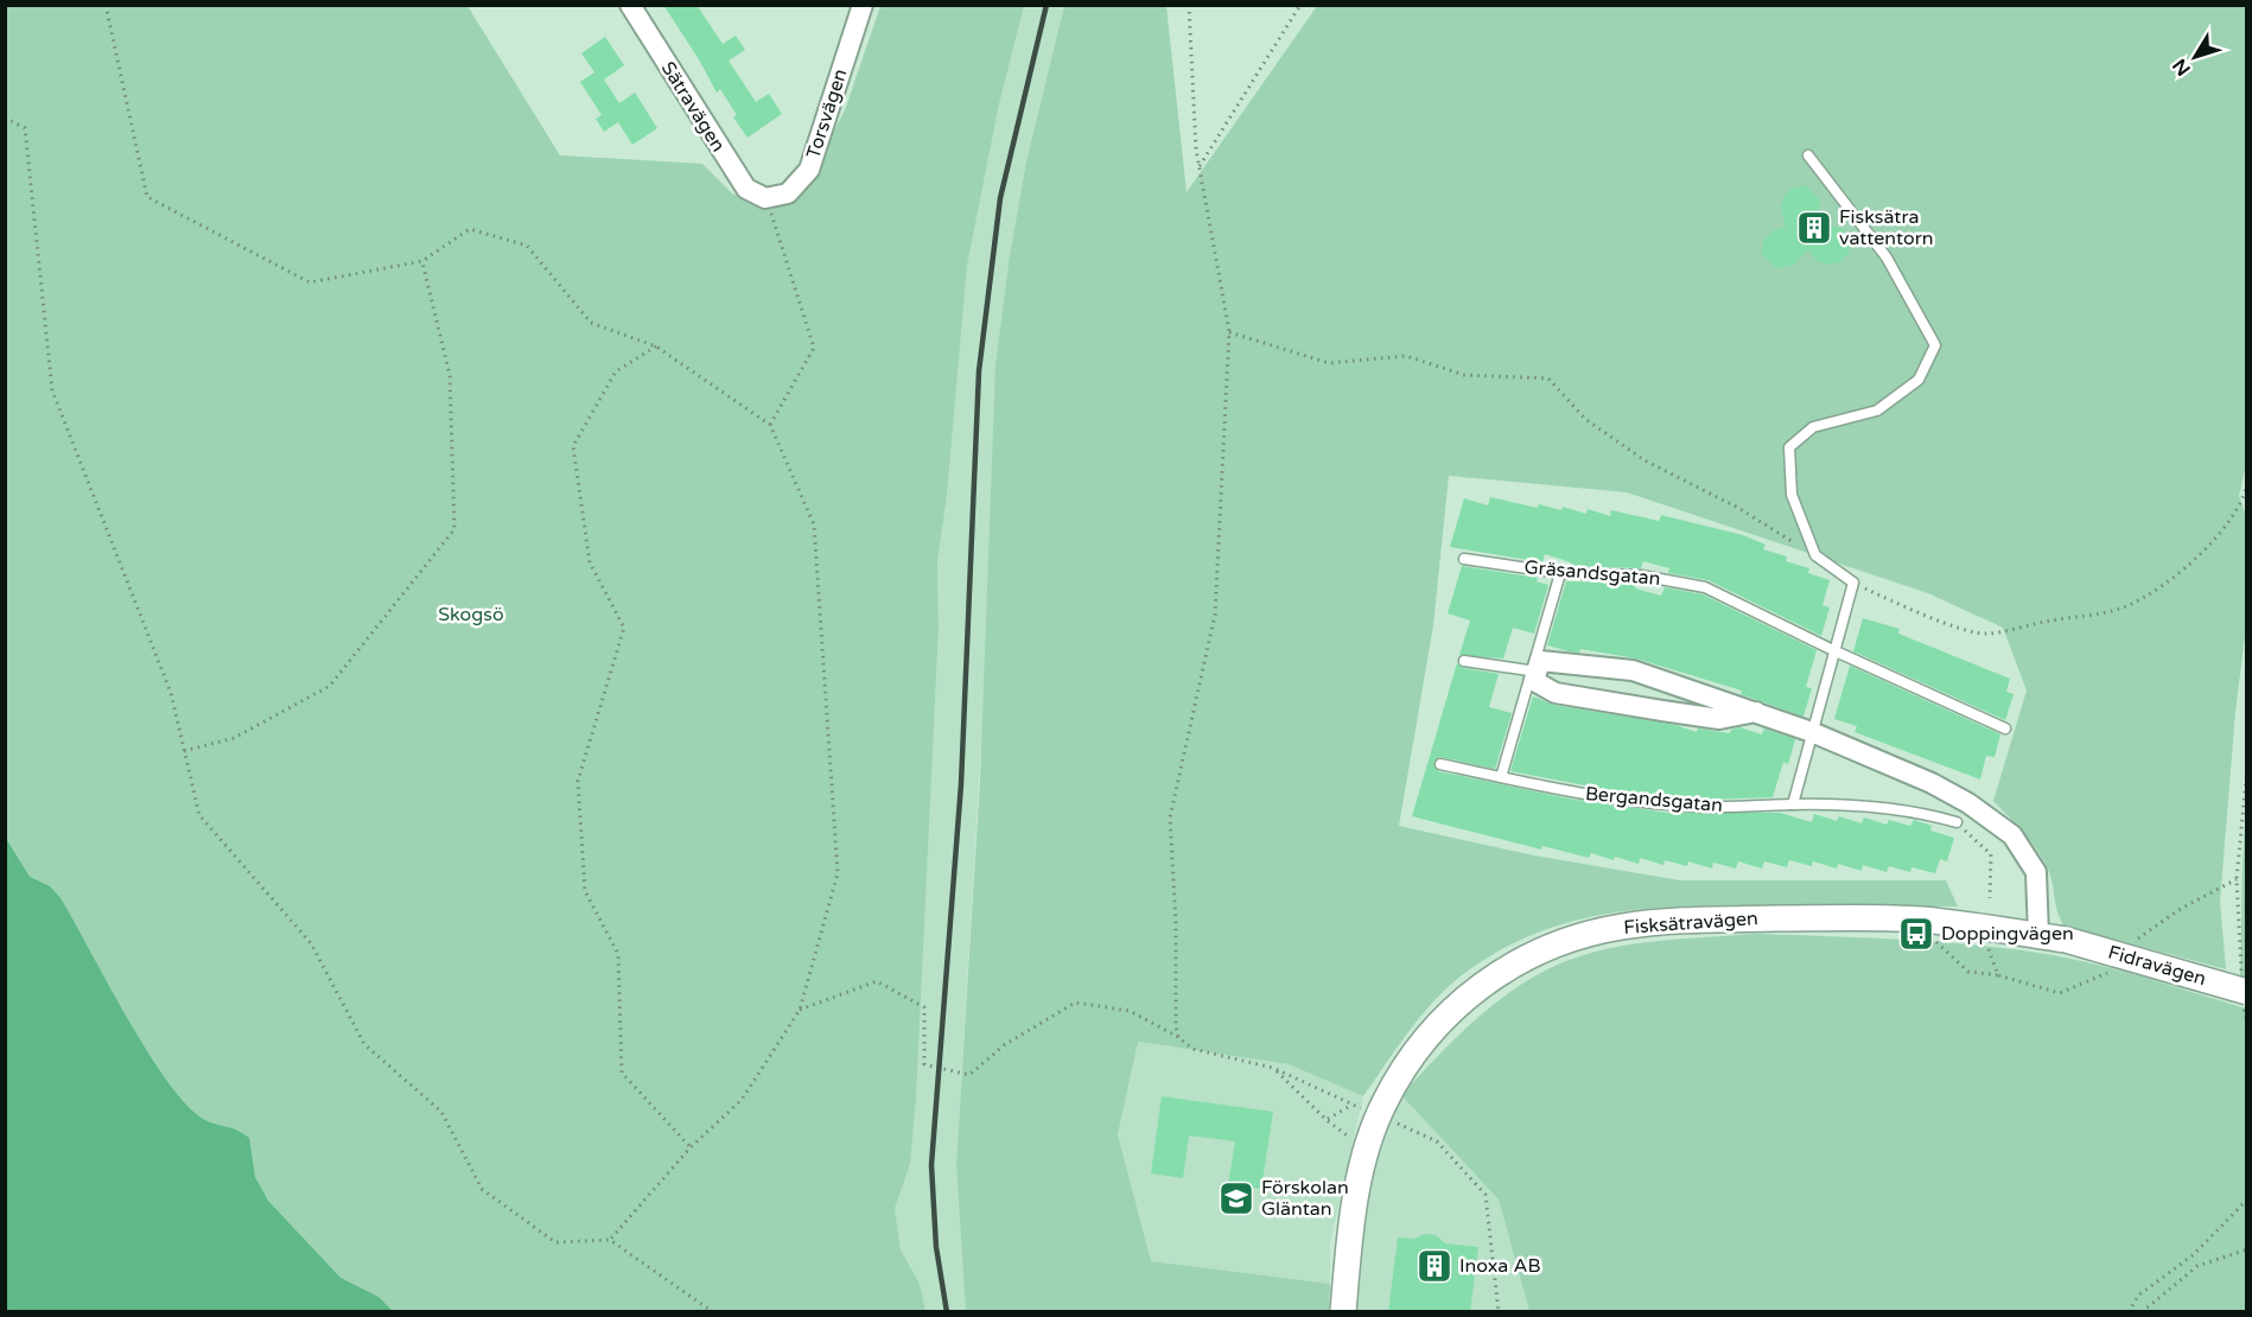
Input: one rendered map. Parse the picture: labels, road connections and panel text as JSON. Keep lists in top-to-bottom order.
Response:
{
  "streets": {
    "street": [
      "Sätravägen",
      "Torsvägen",
      "Fisksätravägen",
      "Fidravägen"
    ],
    "lane": ["Gräsandsgatan", "Bergandsgatan"]
  },
  "crossings": [
    ["Sätravägen", "Torsvägen"],
    ["Fisksätravägen", "Fidravägen"]
  ],
  "parks": ["Skogsö"],
  "places": {
    "building": ["Fisksätra vattentorn", "Inoxa AB"],
    "bus stop": ["Doppingvägen"],
    "school or university": ["Förskolan Gläntan"]
  },
  "north": "bottom left"
}
